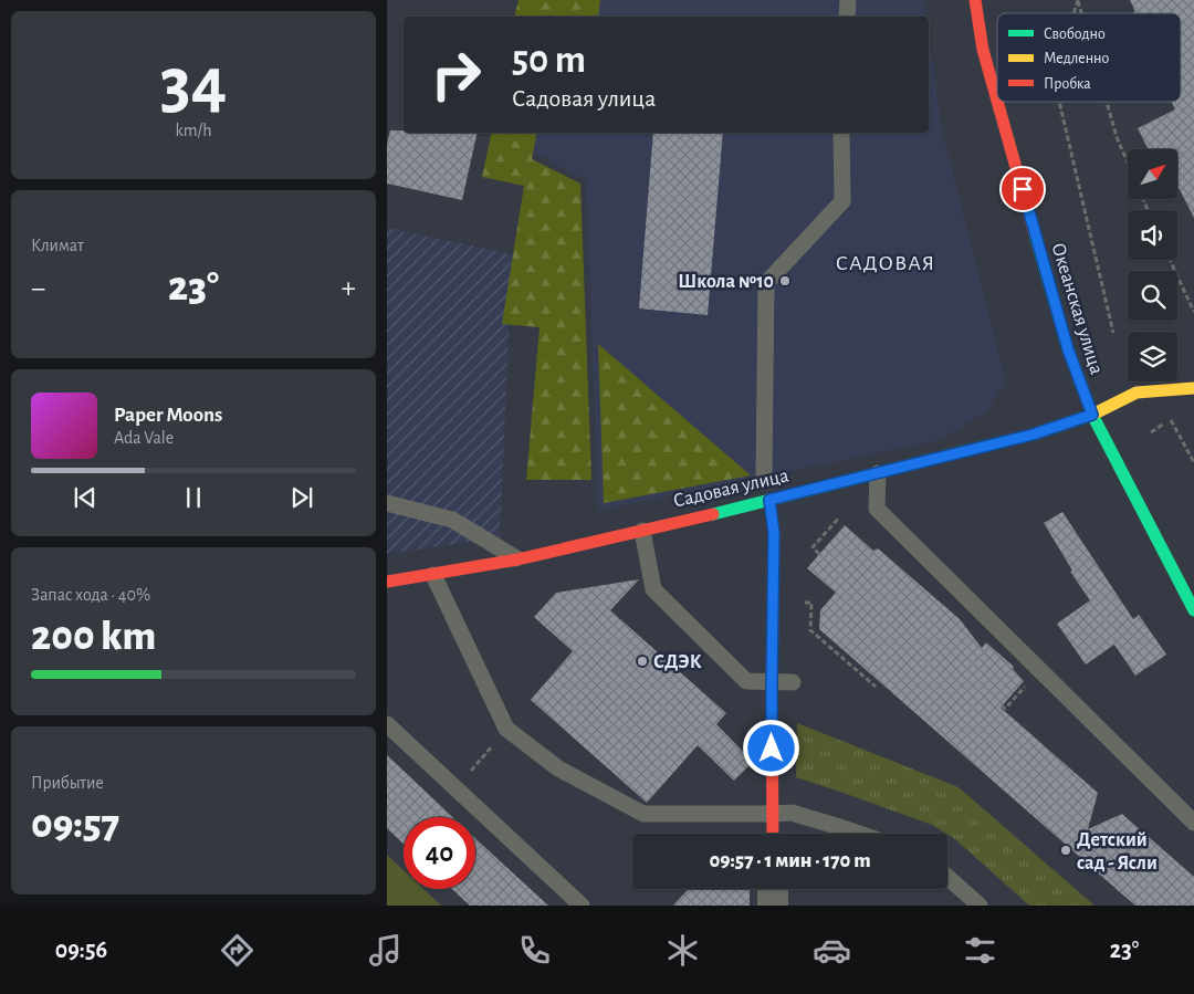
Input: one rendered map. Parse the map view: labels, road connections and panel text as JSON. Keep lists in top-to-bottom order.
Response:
{
  "streets": {
    "street": ["Океанская улица", "Садовая улица"]
  },
  "crossings": [
    ["Океанская улица", "Садовая улица"]
  ],
  "districts": ["САДОВАЯ"],
  "places": ["Школа №10", "СДЭК", "Детский сад - Ясли"],
  "legend": ["Свободно", "Медленно", "Пробка"],
  "north": "top right",
  "page": {
    "tile": [
      ["34", "km/h"],
      "Климат",
      ["Запас хода · 40%", "200 km"],
      ["Прибытие", "09:57"]
    ],
    "turn": ["50 m", "Садовая улица"],
    "heat": ["−", "23°", "+"],
    "song": ["Paper Moons", "Ada Vale"],
    "limit": "40",
    "trip": "09:57 · 1 мин · 170 m",
    "tabs": ["09:56", "23°"]
  }
}
